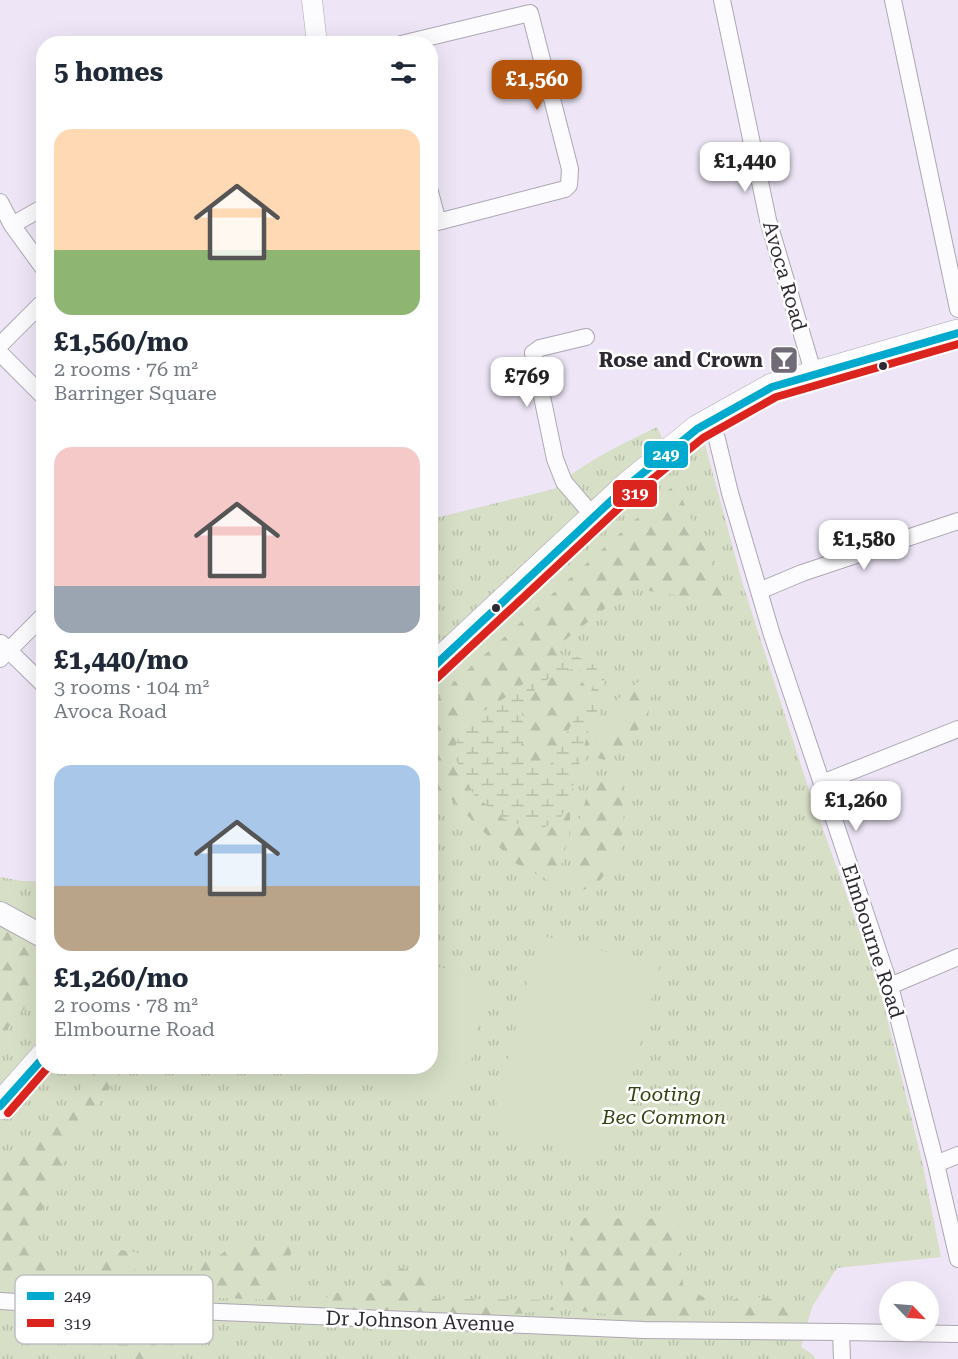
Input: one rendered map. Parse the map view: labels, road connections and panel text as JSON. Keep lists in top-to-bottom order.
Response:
{
  "streets": {
    "street": ["Avoca Road", "Elmbourne Road", "Dr Johnson Avenue"]
  },
  "parks": ["Tooting Bec Common"],
  "places": {
    "bar": ["Rose and Crown"]
  },
  "lines": ["transit line 249", "transit line 319"],
  "legend": ["249", "319"],
  "north": "bottom right",
  "page": {
    "heading": "5 homes",
    "price": [
      "£1,560",
      "£1,440",
      "£769",
      "£1,580",
      "£1,260"
    ],
    "list": [
      {
        "name": "£1,560/mo",
        "note": "2 rooms · 76 m² · Barringer Square"
      },
      {
        "name": "£1,440/mo",
        "note": "3 rooms · 104 m² · Avoca Road"
      },
      {
        "name": "£1,260/mo",
        "note": "2 rooms · 78 m² · Elmbourne Road"
      }
    ]
  }
}
